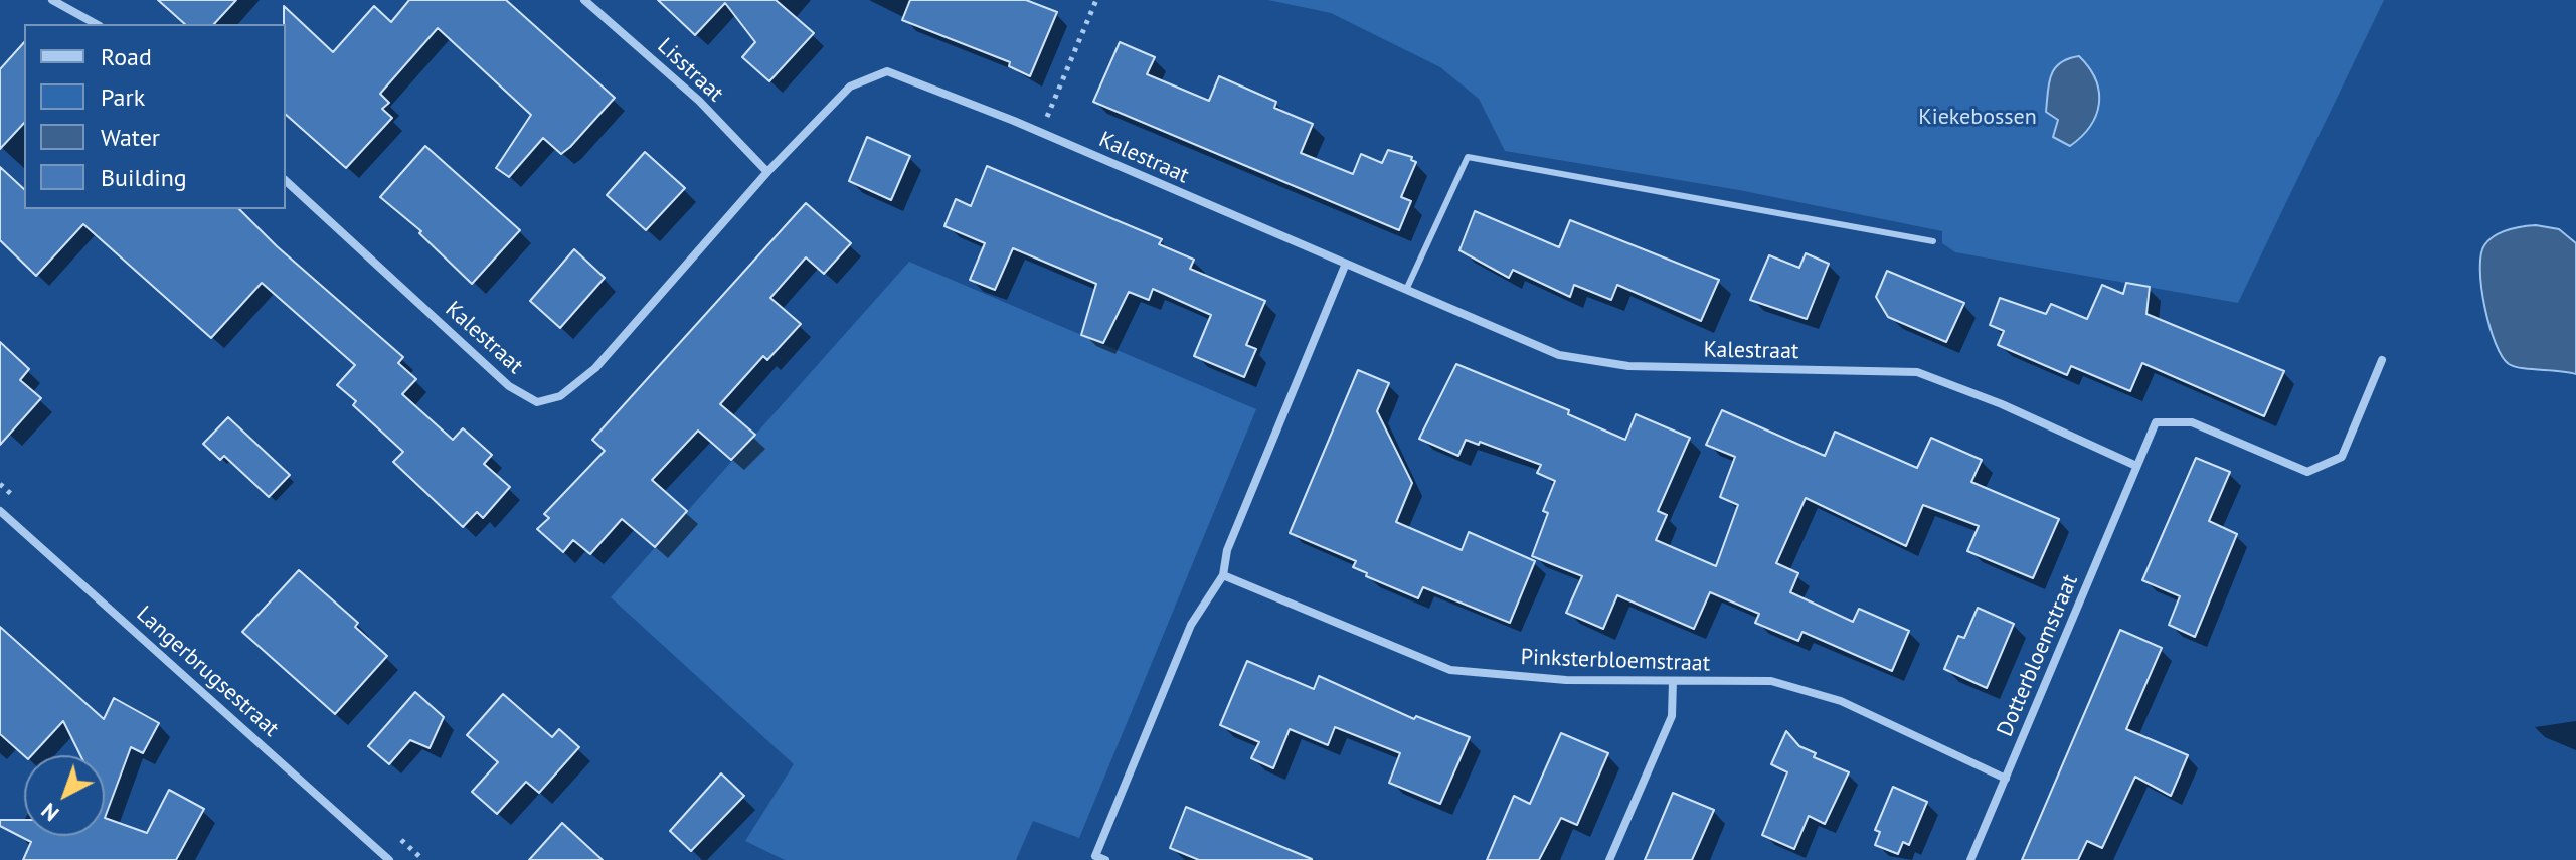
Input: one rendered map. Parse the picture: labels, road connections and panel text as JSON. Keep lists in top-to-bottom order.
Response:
{
  "streets": {
    "street": [
      "Lisstraat",
      "Kalestraat",
      "Dotterbloemstraat",
      "Pinksterbloemstraat",
      "Langerbrugsestraat"
    ]
  },
  "crossings": [
    ["Lisstraat", "Kalestraat"],
    ["Kalestraat", "Dotterbloemstraat"],
    ["Dotterbloemstraat", "Pinksterbloemstraat"]
  ],
  "parks": ["Kiekebossen"],
  "legend": [
    "Road",
    "Park",
    "Water",
    "Building"
  ],
  "north": "bottom left"
}
